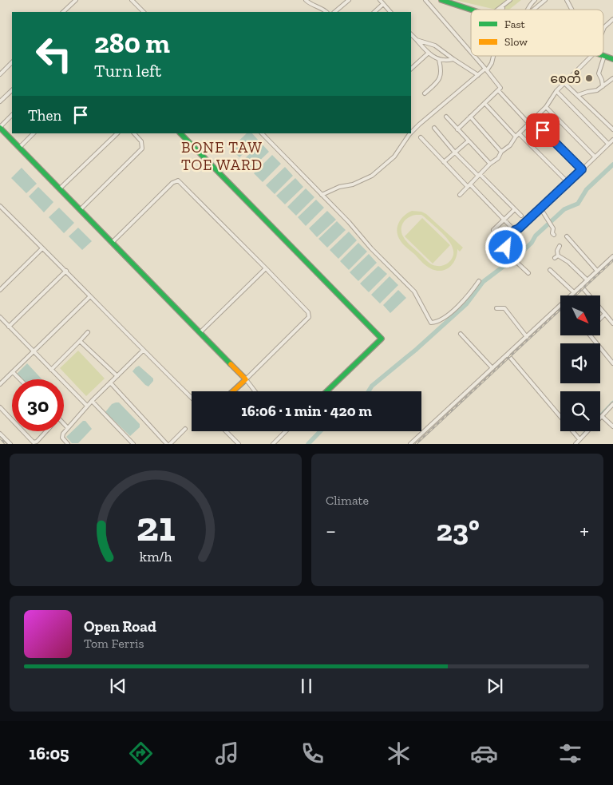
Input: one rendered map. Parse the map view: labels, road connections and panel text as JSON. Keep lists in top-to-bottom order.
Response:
{
  "districts": ["BONE TAW TOE WARD"],
  "places": ["စေတီ"],
  "legend": ["Fast", "Slow"],
  "north": "bottom right",
  "page": {
    "turn": ["280 m", "Turn left"],
    "then": "Then",
    "limit": "30",
    "trip": "16:06 · 1 min · 420 m",
    "tile": "Climate",
    "heat": ["−", "23°", "+"],
    "song": ["Open Road", "Tom Ferris"],
    "tabs": "16:05",
    "gauge": ["21", "km/h"]
  }
}
